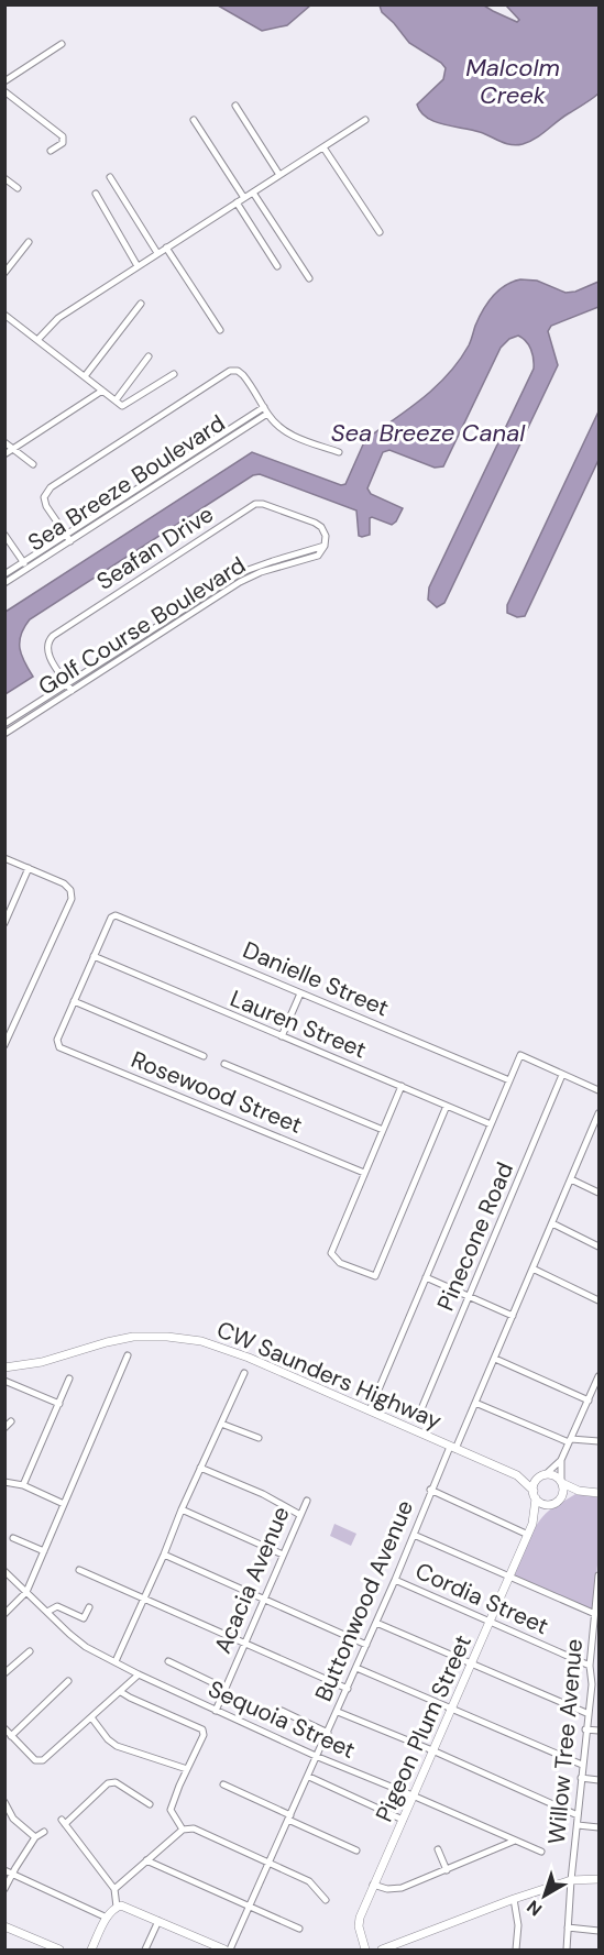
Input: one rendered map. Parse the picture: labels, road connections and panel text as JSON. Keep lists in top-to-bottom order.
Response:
{
  "streets": {
    "street": [
      "Sea Breeze Boulevard",
      "Seafan Drive",
      "Golf Course Boulevard",
      "Danielle Street",
      "Lauren Street",
      "Rosewood Street",
      "Pinecone Road",
      "CW Saunders Highway",
      "Acacia Avenue",
      "Cordia Street",
      "Buttonwood Avenue",
      "Sequoia Street",
      "Pigeon Plum Street",
      "Willow Tree Avenue"
    ]
  },
  "crossings": [
    ["Seafan Drive", "Golf Course Boulevard"],
    ["Danielle Street", "Lauren Street"],
    ["CW Saunders Highway", "Buttonwood Avenue"],
    ["CW Saunders Highway", "Pigeon Plum Street"],
    ["Acacia Avenue", "Sequoia Street"],
    ["Cordia Street", "Buttonwood Avenue"],
    ["Cordia Street", "Pigeon Plum Street"],
    ["Cordia Street", "Willow Tree Avenue"],
    ["Buttonwood Avenue", "Sequoia Street"],
    ["Sequoia Street", "Pigeon Plum Street"]
  ],
  "water": ["Malcolm Creek", "Sea Breeze Canal"],
  "north": "bottom left"
}
